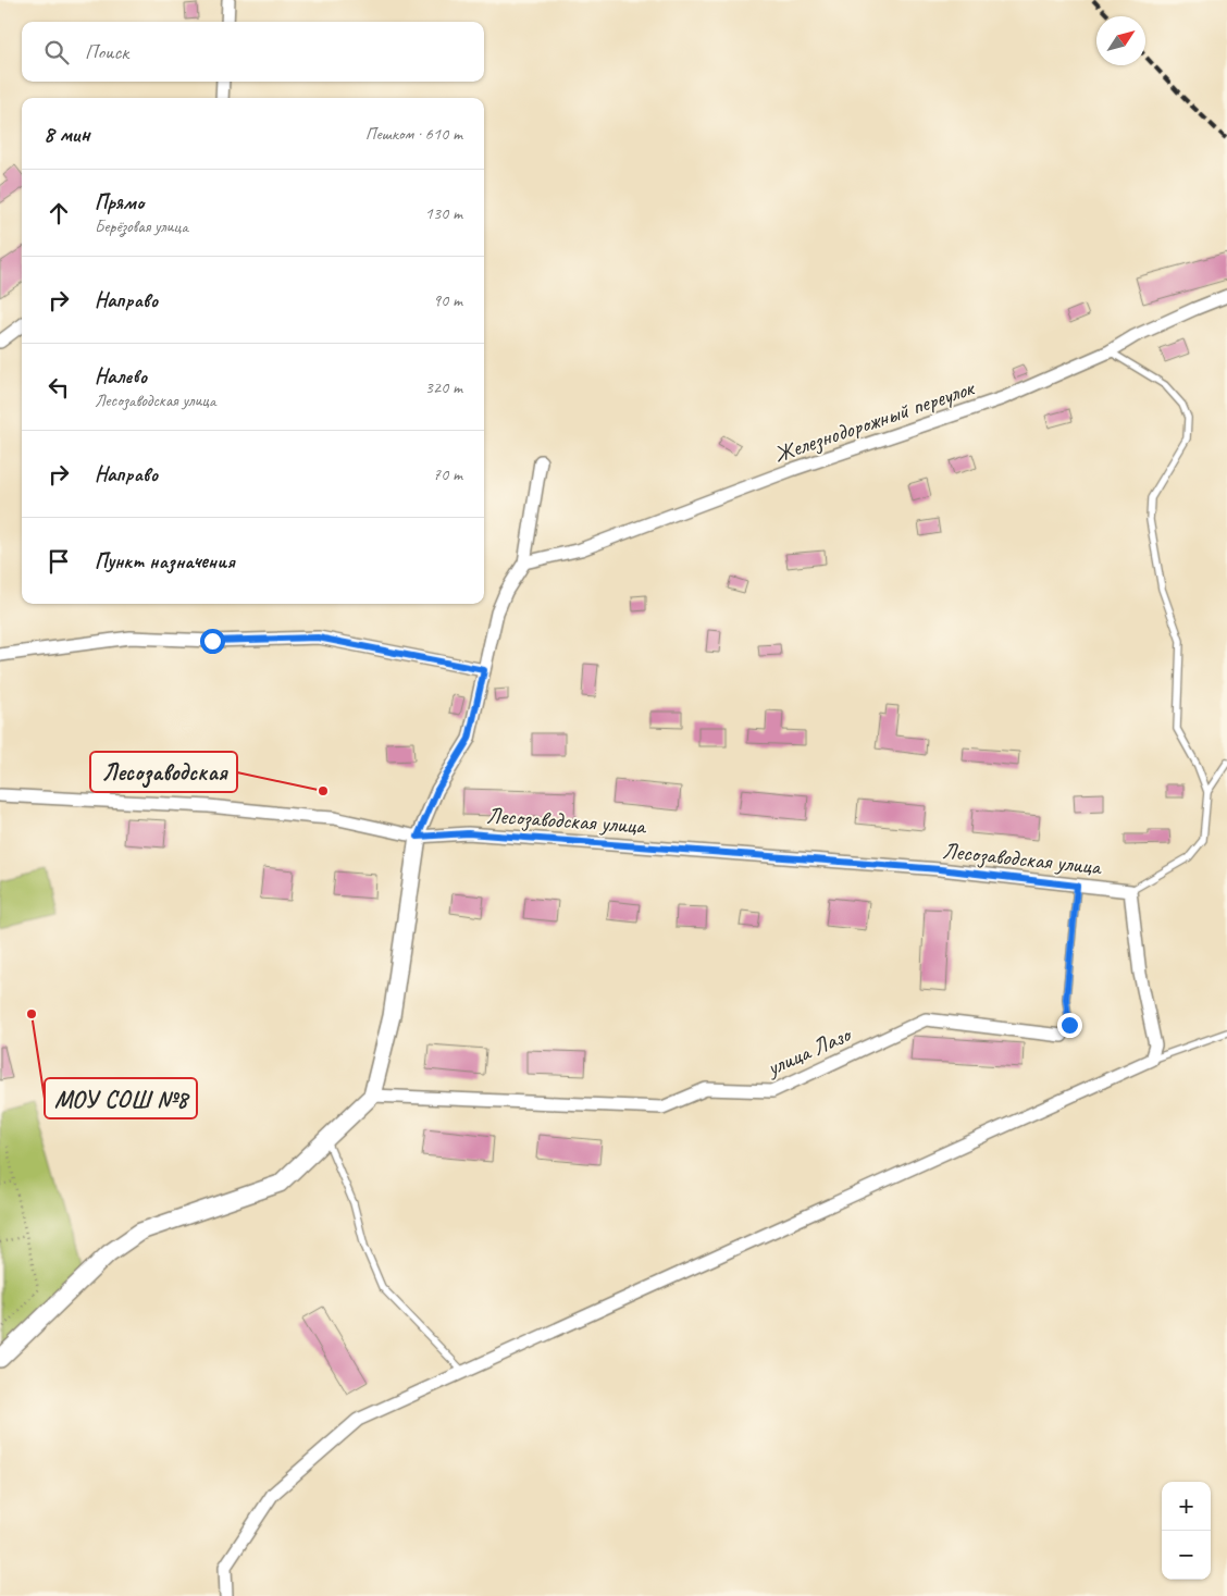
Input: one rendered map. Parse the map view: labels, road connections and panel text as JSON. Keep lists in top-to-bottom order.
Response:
{
  "streets": {
    "street": ["Железнодорожный переулок", "Лесозаводская улица", "улица Лазо"]
  },
  "places": ["Лесозаводская", "МОУ СОШ №8"],
  "north": "top right",
  "page": {
    "search": "Поиск",
    "heading": ["8 мин", "Пешком · 610 m"],
    "list": [
      ["Прямо", "Берёзовая улица", "130 m"],
      ["Направо", "90 m"],
      ["Налево", "Лесозаводская улица", "320 m"],
      ["Направо", "70 m"],
      "Пункт назначения"
    ],
    "map_buttons": ["+", "−"]
  }
}
